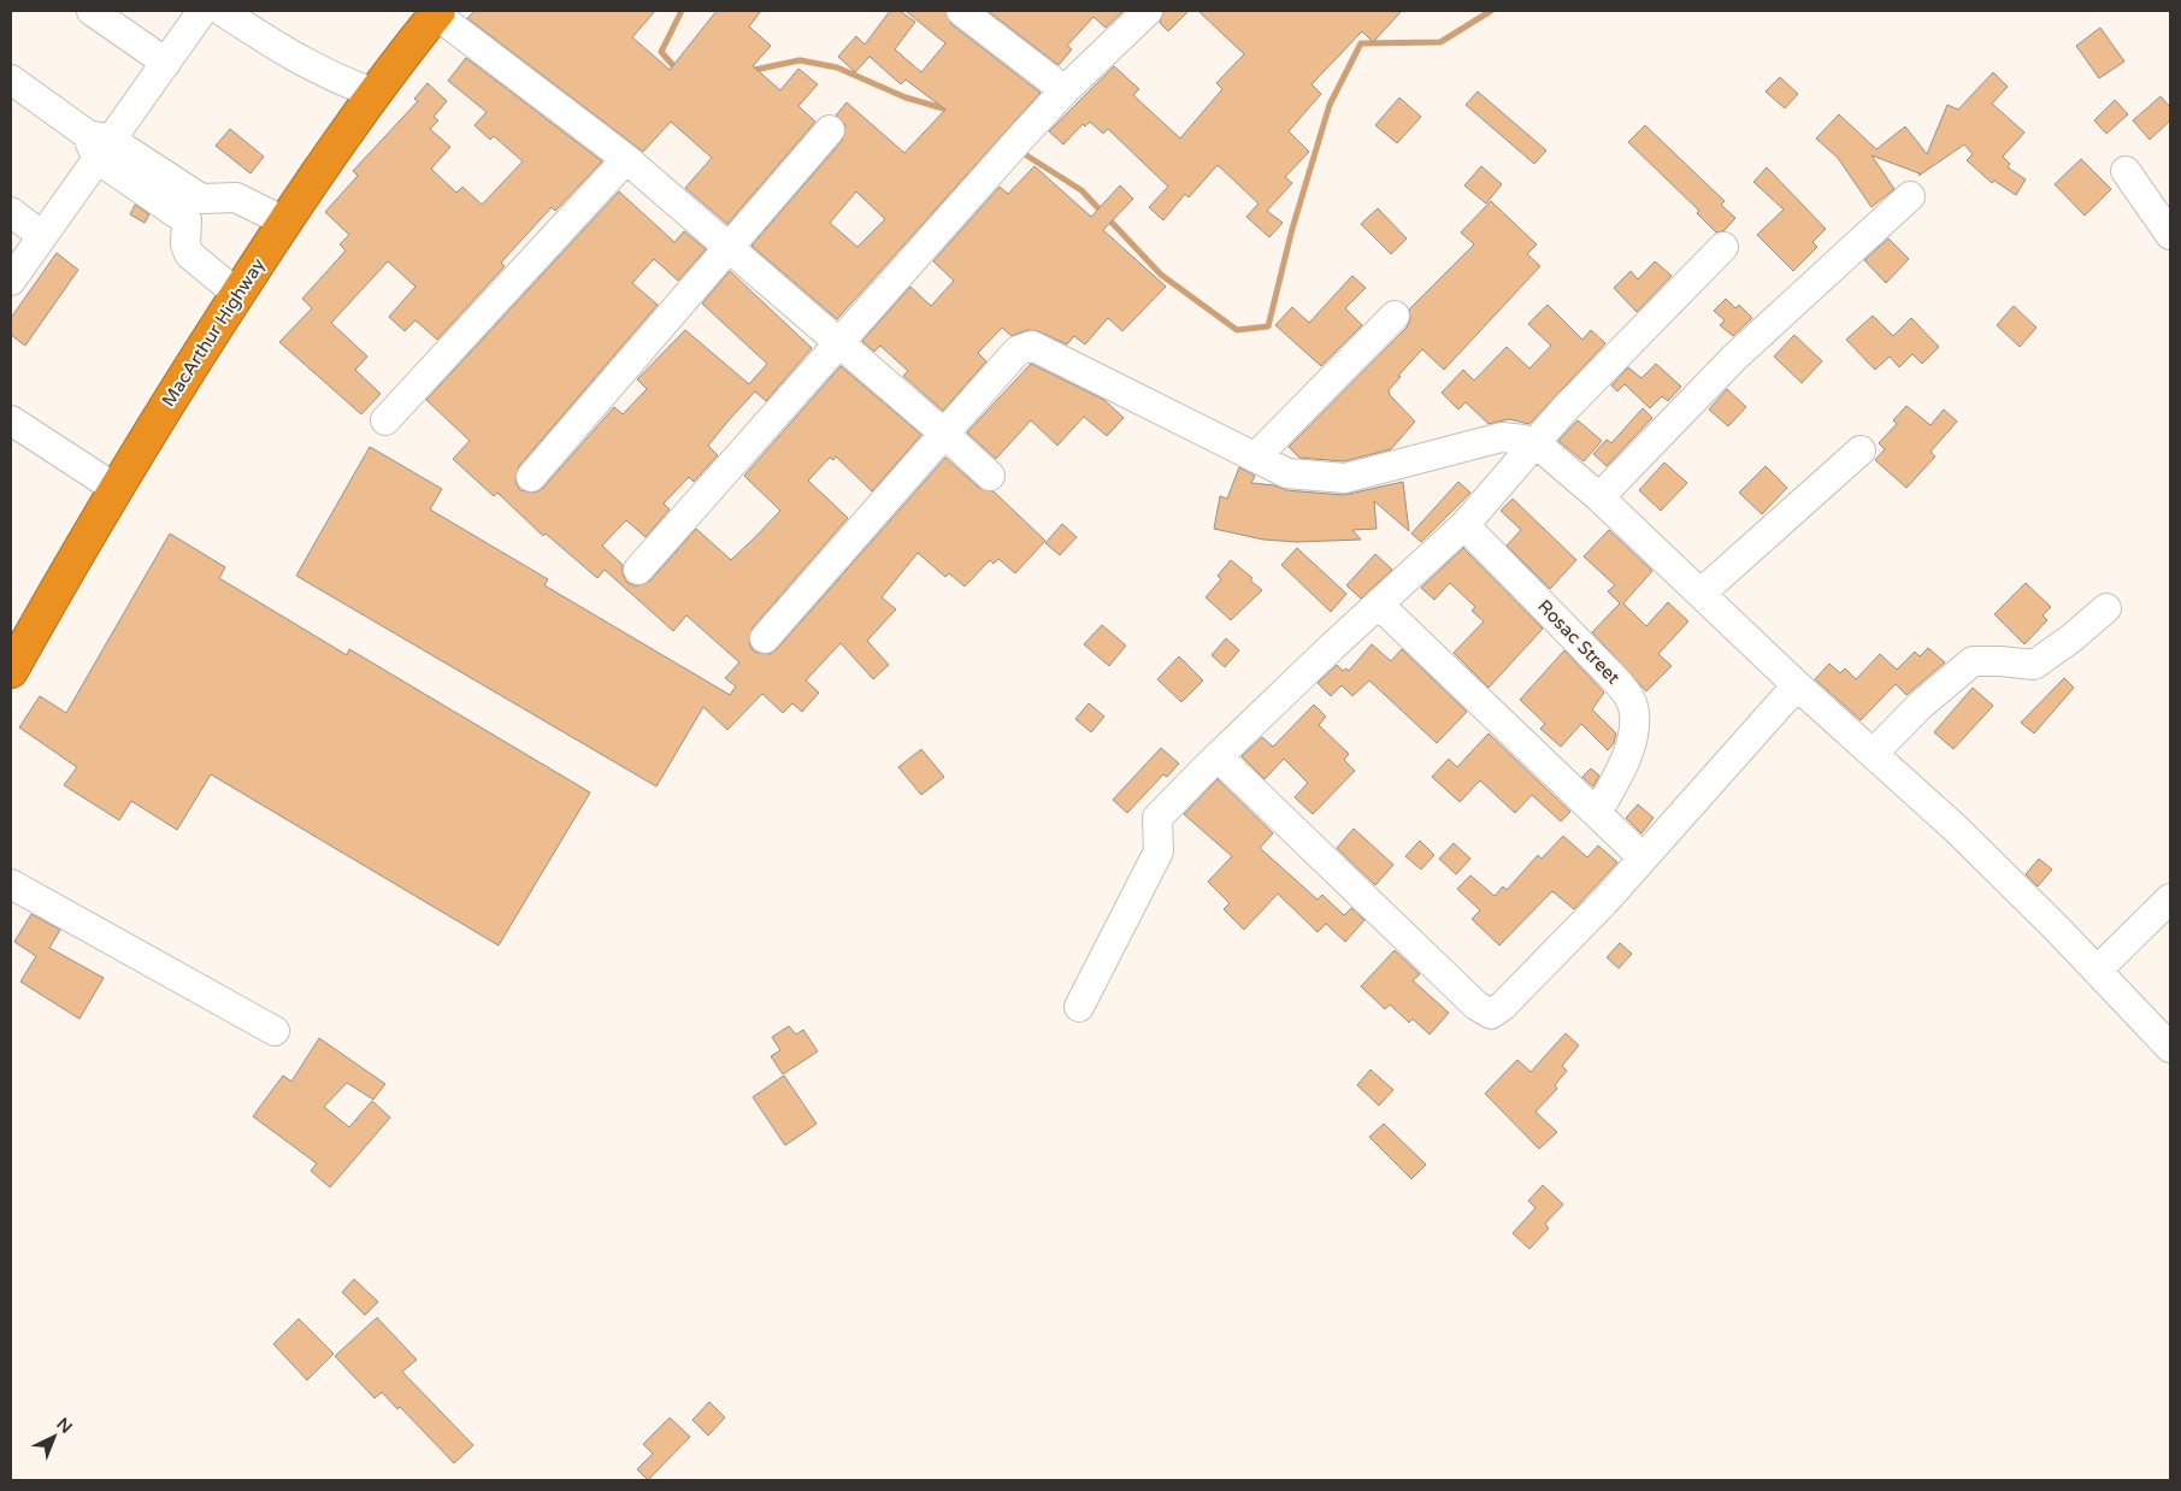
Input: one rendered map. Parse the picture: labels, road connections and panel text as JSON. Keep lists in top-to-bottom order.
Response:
{
  "streets": {
    "highway": ["MacArthur Highway"],
    "street": ["Rosac Street"]
  },
  "north": "top right"
}
